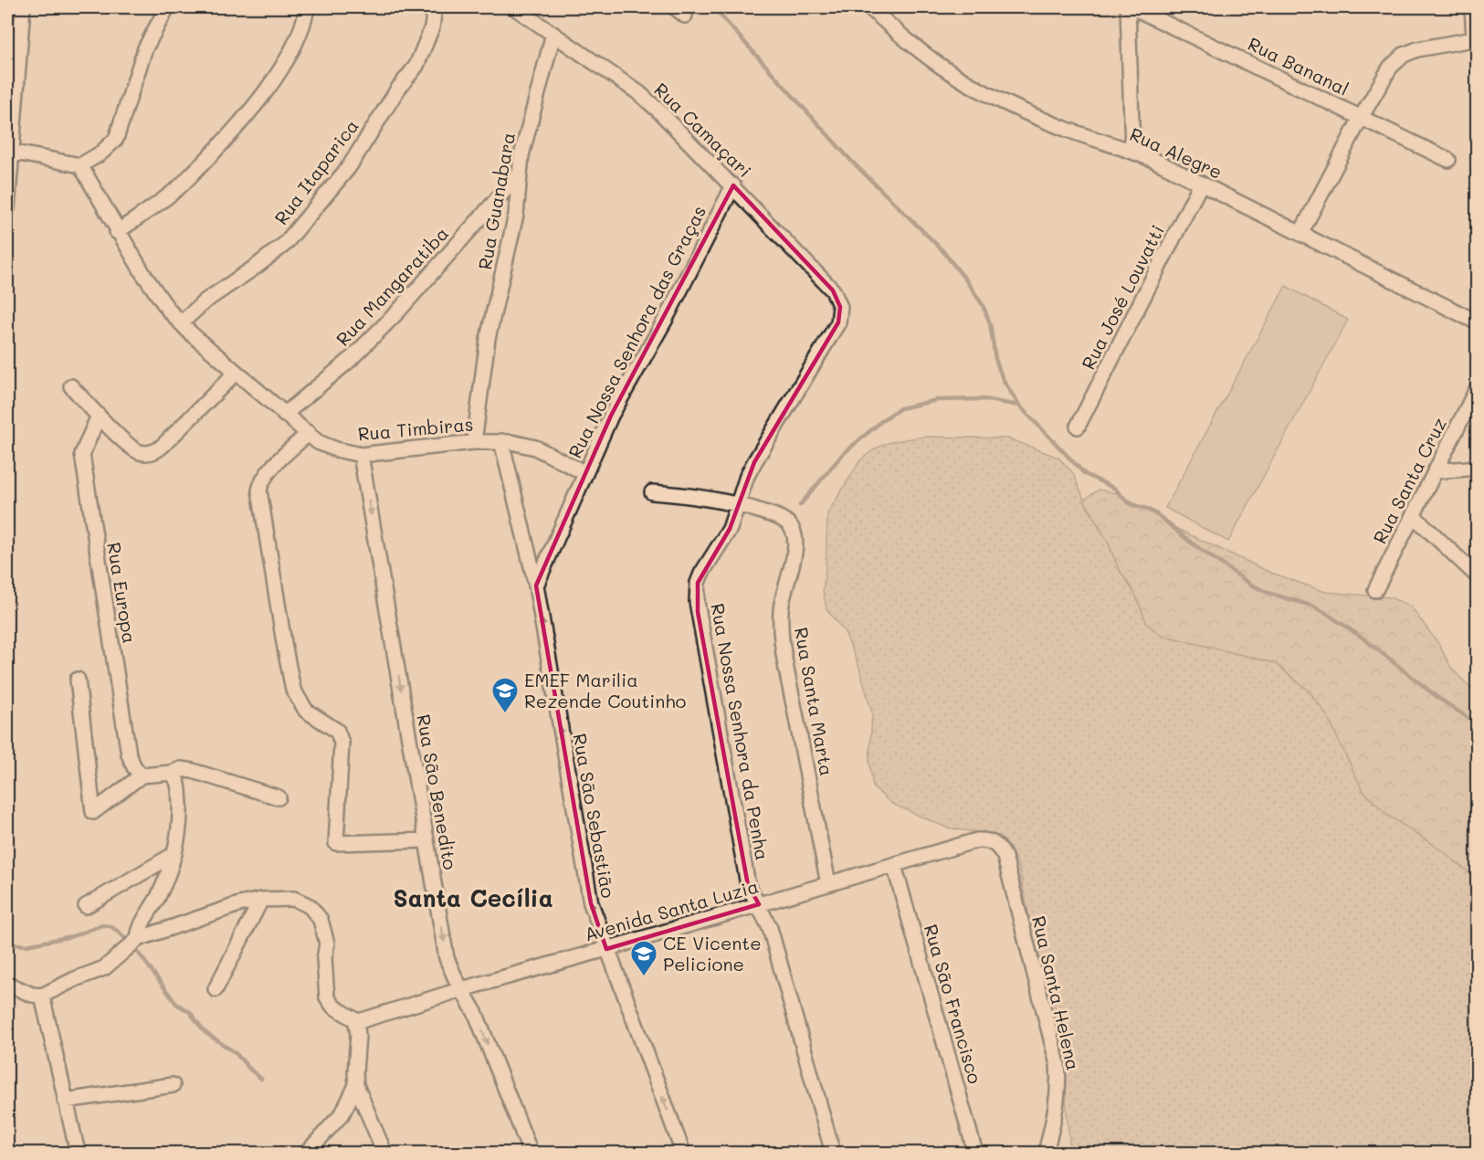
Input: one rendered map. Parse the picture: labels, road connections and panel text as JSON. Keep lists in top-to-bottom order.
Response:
{
  "streets": {
    "street": [
      "Rua Bananal",
      "Rua Camaçari",
      "Rua Alegre",
      "Rua Itaparica",
      "Rua Guanabara",
      "Rua Mangaratiba",
      "Rua José Louvatti",
      "Rua Nossa Senhora das Graças",
      "Rua Timbiras",
      "Rua Santa Cruz",
      "Rua Europa",
      "Rua Santa Marta",
      "Rua Nossa Senhora da Penha",
      "Rua São Benedito",
      "Rua São Sebastião",
      "Avenida Santa Luzia",
      "Rua Santa Helena",
      "Rua São Francisco"
    ]
  },
  "crossings": [
    ["Rua Camaçari", "Rua Guanabara"],
    ["Rua Camaçari", "Rua Nossa Senhora das Graças"],
    ["Rua Camaçari", "Rua Nossa Senhora da Penha"],
    ["Rua Alegre", "Rua José Louvatti"],
    ["Rua Itaparica", "Rua Timbiras"],
    ["Rua Guanabara", "Rua Mangaratiba"],
    ["Rua Guanabara", "Rua Timbiras"],
    ["Rua Mangaratiba", "Rua Timbiras"],
    ["Rua Nossa Senhora das Graças", "Rua Timbiras"],
    ["Rua Nossa Senhora das Graças", "Rua São Sebastião"],
    ["Rua Timbiras", "Rua São Benedito"],
    ["Rua Timbiras", "Rua São Sebastião"],
    ["Rua Santa Marta", "Rua Nossa Senhora da Penha"],
    ["Rua Santa Marta", "Avenida Santa Luzia"],
    ["Rua Nossa Senhora da Penha", "Avenida Santa Luzia"],
    ["Rua São Benedito", "Avenida Santa Luzia"],
    ["Rua São Sebastião", "Avenida Santa Luzia"],
    ["Avenida Santa Luzia", "Rua Santa Helena"],
    ["Avenida Santa Luzia", "Rua São Francisco"]
  ],
  "one_way": ["Rua São Benedito", "Rua São Sebastião"],
  "districts": ["Santa Cecília"],
  "places": {
    "school or university": ["EMEF Marilia Rezende Coutinho", "CE Vicente Pelicione"]
  }
}
